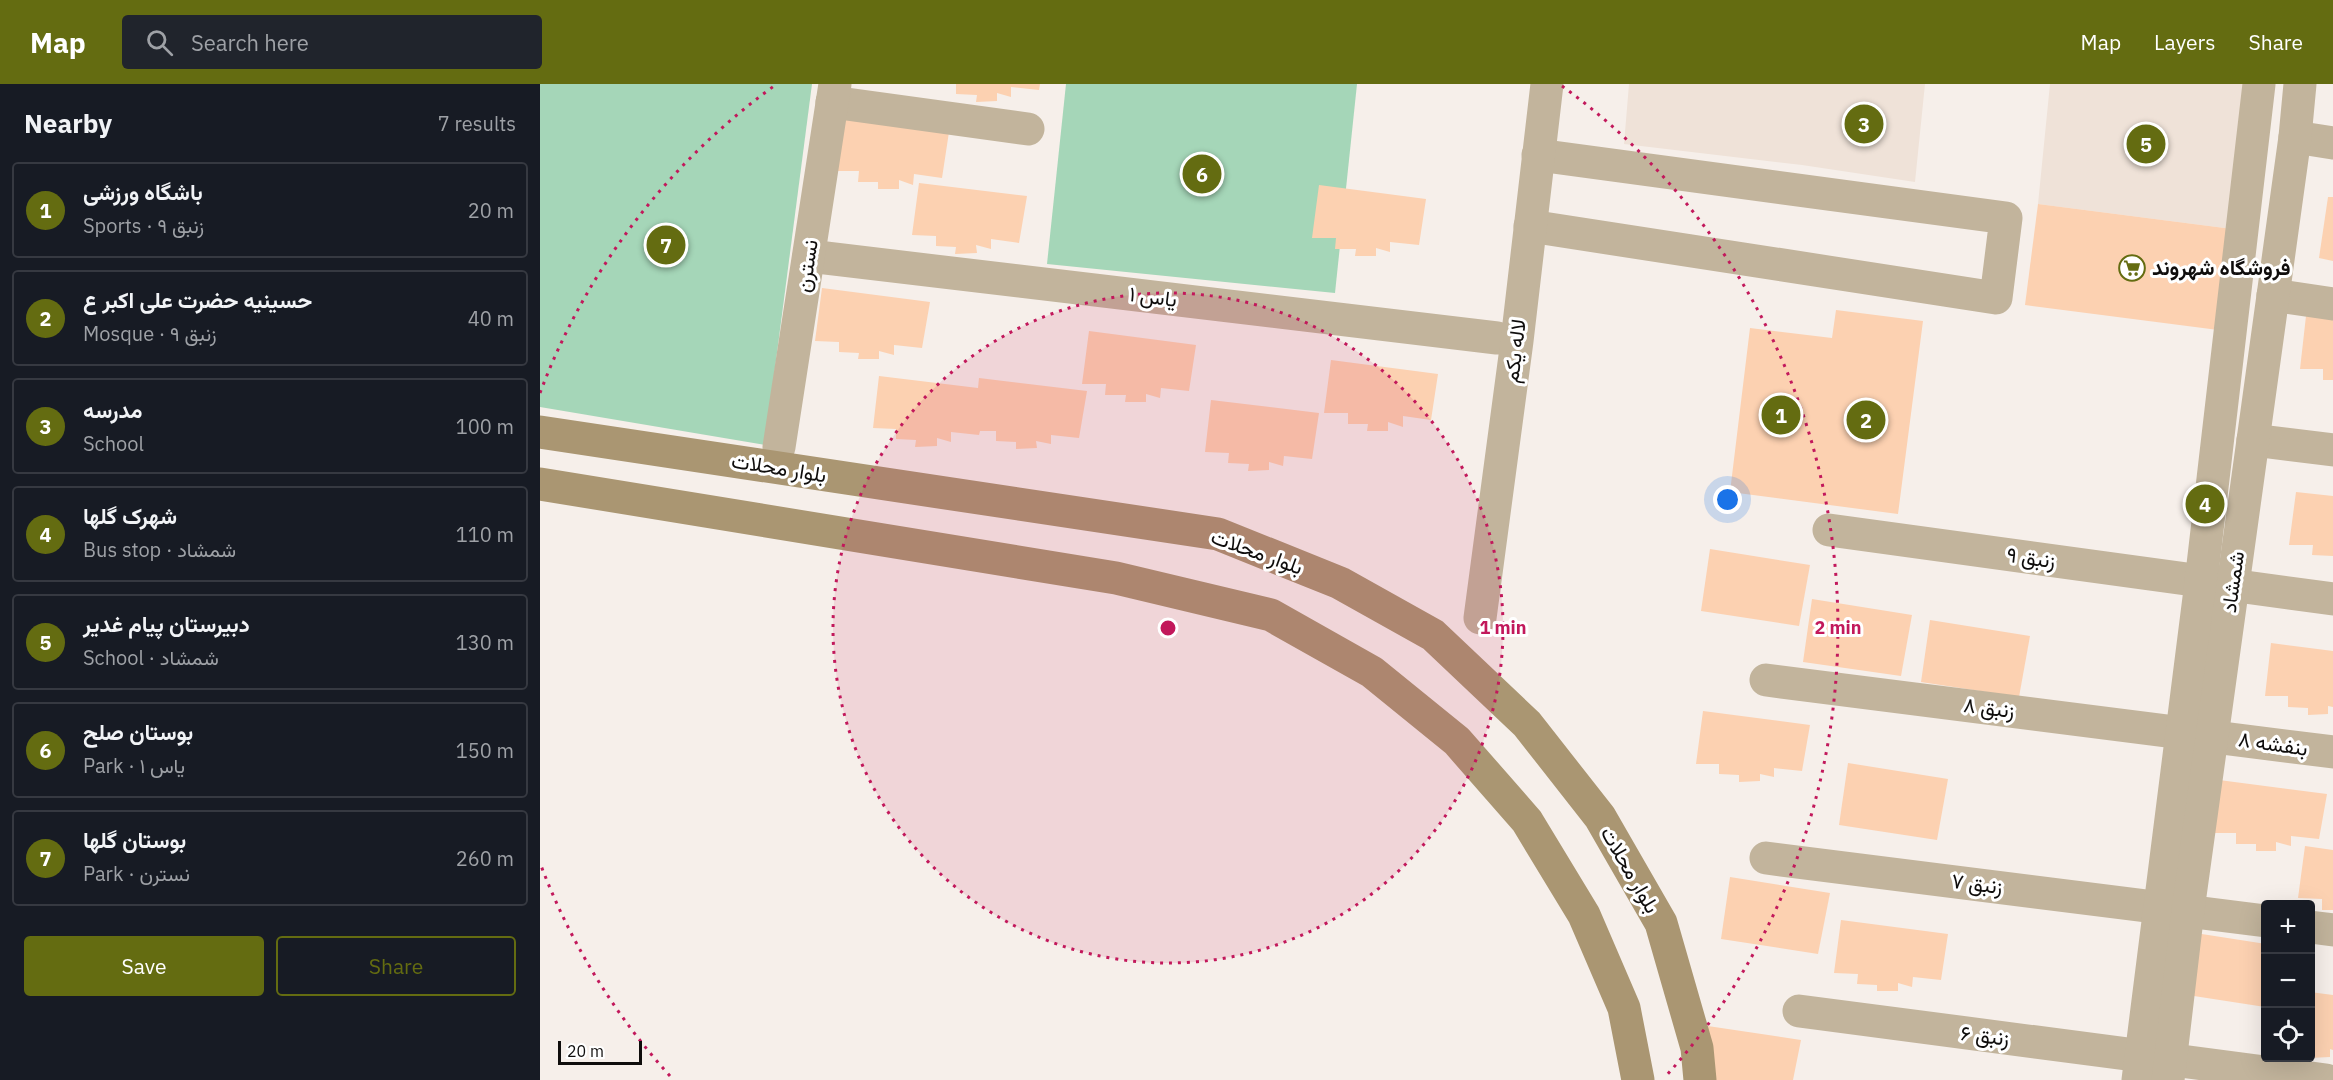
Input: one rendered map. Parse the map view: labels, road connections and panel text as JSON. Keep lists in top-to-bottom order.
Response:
{
  "streets": {
    "main road": ["بلوار محلات"],
    "street": [
      "نسترن",
      "یاس ۱",
      "لاله یکم",
      "زنبق ۹",
      "شمشاد",
      "زنبق ۸",
      "بنفشه ۸",
      "زنبق ۷",
      "زنبق ۶"
    ]
  },
  "crossings": [
    ["نسترن", "یاس ۱"],
    ["زنبق ۹", "شمشاد"],
    ["شمشاد", "زنبق ۸"],
    ["شمشاد", "بنفشه ۸"],
    ["شمشاد", "زنبق ۷"],
    ["شمشاد", "زنبق ۶"],
    ["زنبق ۸", "بنفشه ۸"]
  ],
  "places": {
    "supermarket": ["فروشگاه شهروند"]
  },
  "scale_bar": "20 m",
  "page": {
    "header": "Map",
    "search": "Search here",
    "nav": ["Map", "Layers", "Share"],
    "heading": ["Nearby", "7 results"],
    "pins": [
      "3",
      "5",
      "6",
      "7",
      "1",
      "2",
      "4"
    ],
    "list": [
      {
        "mark": "1",
        "name": "باشگاه ورزشی",
        "note": "Sports · زنبق ۹",
        "value": "20 m"
      },
      {
        "mark": "2",
        "name": "حسینیه حضرت علی اکبر ع",
        "note": "Mosque · زنبق ۹",
        "value": "40 m"
      },
      {
        "mark": "3",
        "name": "مدرسه",
        "note": "School",
        "value": "100 m"
      },
      {
        "mark": "4",
        "name": "شهرک گلها",
        "note": "Bus stop · شمشاد",
        "value": "110 m"
      },
      {
        "mark": "5",
        "name": "دبیرستان پیام غدیر",
        "note": "School · شمشاد",
        "value": "130 m"
      },
      {
        "mark": "6",
        "name": "بوستان صلح",
        "note": "Park · یاس ۱",
        "value": "150 m"
      },
      {
        "mark": "7",
        "name": "بوستان گلها",
        "note": "Park · نسترن",
        "value": "260 m"
      }
    ],
    "map_buttons": ["+", "−"],
    "buttons": ["Save", "Share"],
    "scale": "20 m"
  },
  "rings": ["1 min", "2 min"]
}
